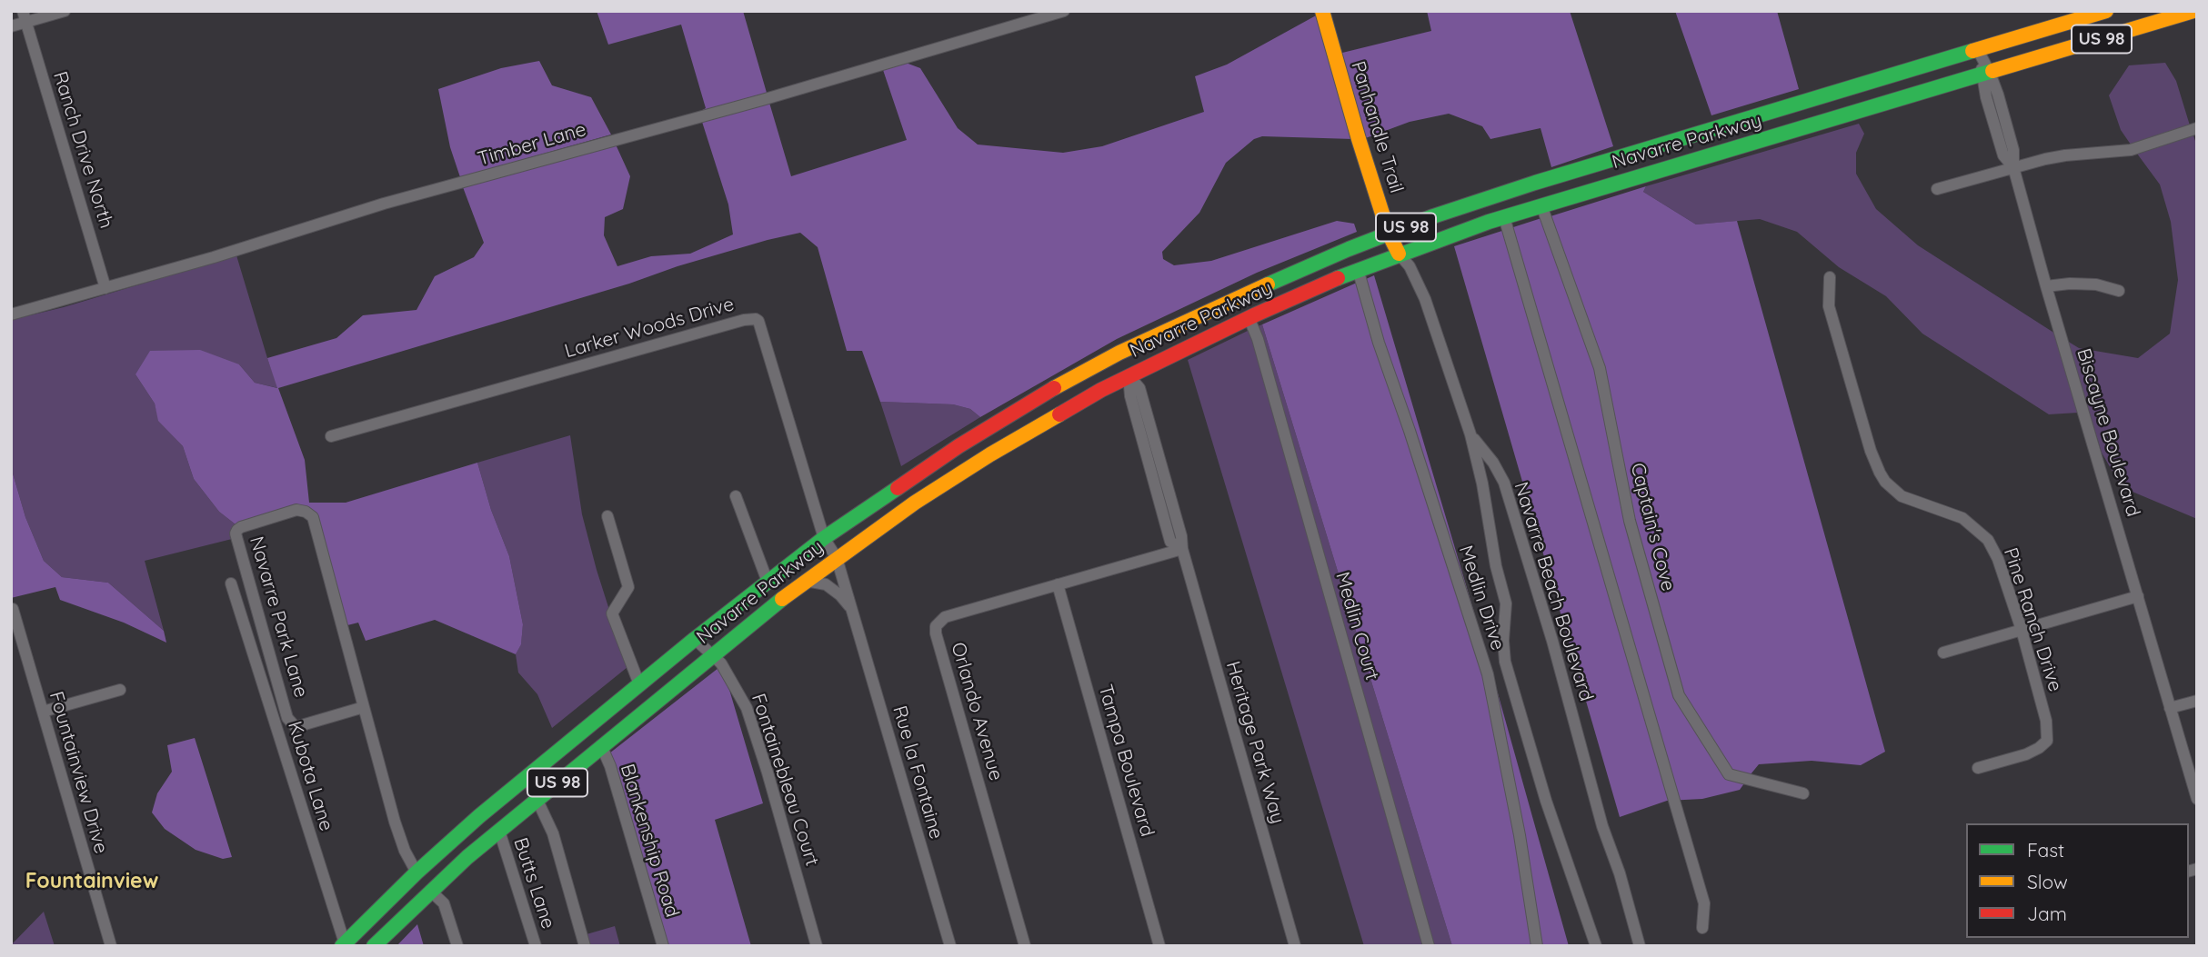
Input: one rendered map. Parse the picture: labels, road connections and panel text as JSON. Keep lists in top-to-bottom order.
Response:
{
  "streets": {
    "main road": ["US 98", "Panhandle Trail", "Navarre Parkway"],
    "street": [
      "Timber Lane",
      "Ranch Drive North",
      "Larker Woods Drive",
      "Biscayne Boulevard",
      "Captain's Cove",
      "Navarre Beach Boulevard",
      "Medlin Drive",
      "Navarre Park Lane",
      "Pine Ranch Drive",
      "Medlin Court",
      "Orlando Avenue",
      "Heritage Park Way",
      "Tampa Boulevard",
      "Fountainview Drive",
      "Rue la Fontaine",
      "Kubota Lane",
      "Fontainebleau Court",
      "Blankenship Road",
      "Butts Lane"
    ]
  },
  "crossings": [
    ["Panhandle Trail", "Navarre Parkway"],
    ["Navarre Parkway", "Larker Woods Drive"],
    ["Navarre Parkway", "Biscayne Boulevard"],
    ["Navarre Parkway", "Captain's Cove"],
    ["Navarre Parkway", "Medlin Drive"],
    ["Navarre Parkway", "Navarre Park Lane"],
    ["Navarre Parkway", "Medlin Court"],
    ["Navarre Parkway", "Heritage Park Way"],
    ["Navarre Parkway", "Rue la Fontaine"],
    ["Navarre Parkway", "Kubota Lane"],
    ["Navarre Parkway", "Fontainebleau Court"],
    ["Navarre Parkway", "Blankenship Road"],
    ["Navarre Parkway", "Butts Lane"],
    ["Timber Lane", "Ranch Drive North"],
    ["Larker Woods Drive", "Rue la Fontaine"],
    ["Orlando Avenue", "Heritage Park Way"],
    ["Orlando Avenue", "Tampa Boulevard"]
  ],
  "districts": ["Fountainview"],
  "legend": ["Fast", "Slow", "Jam"]
}
